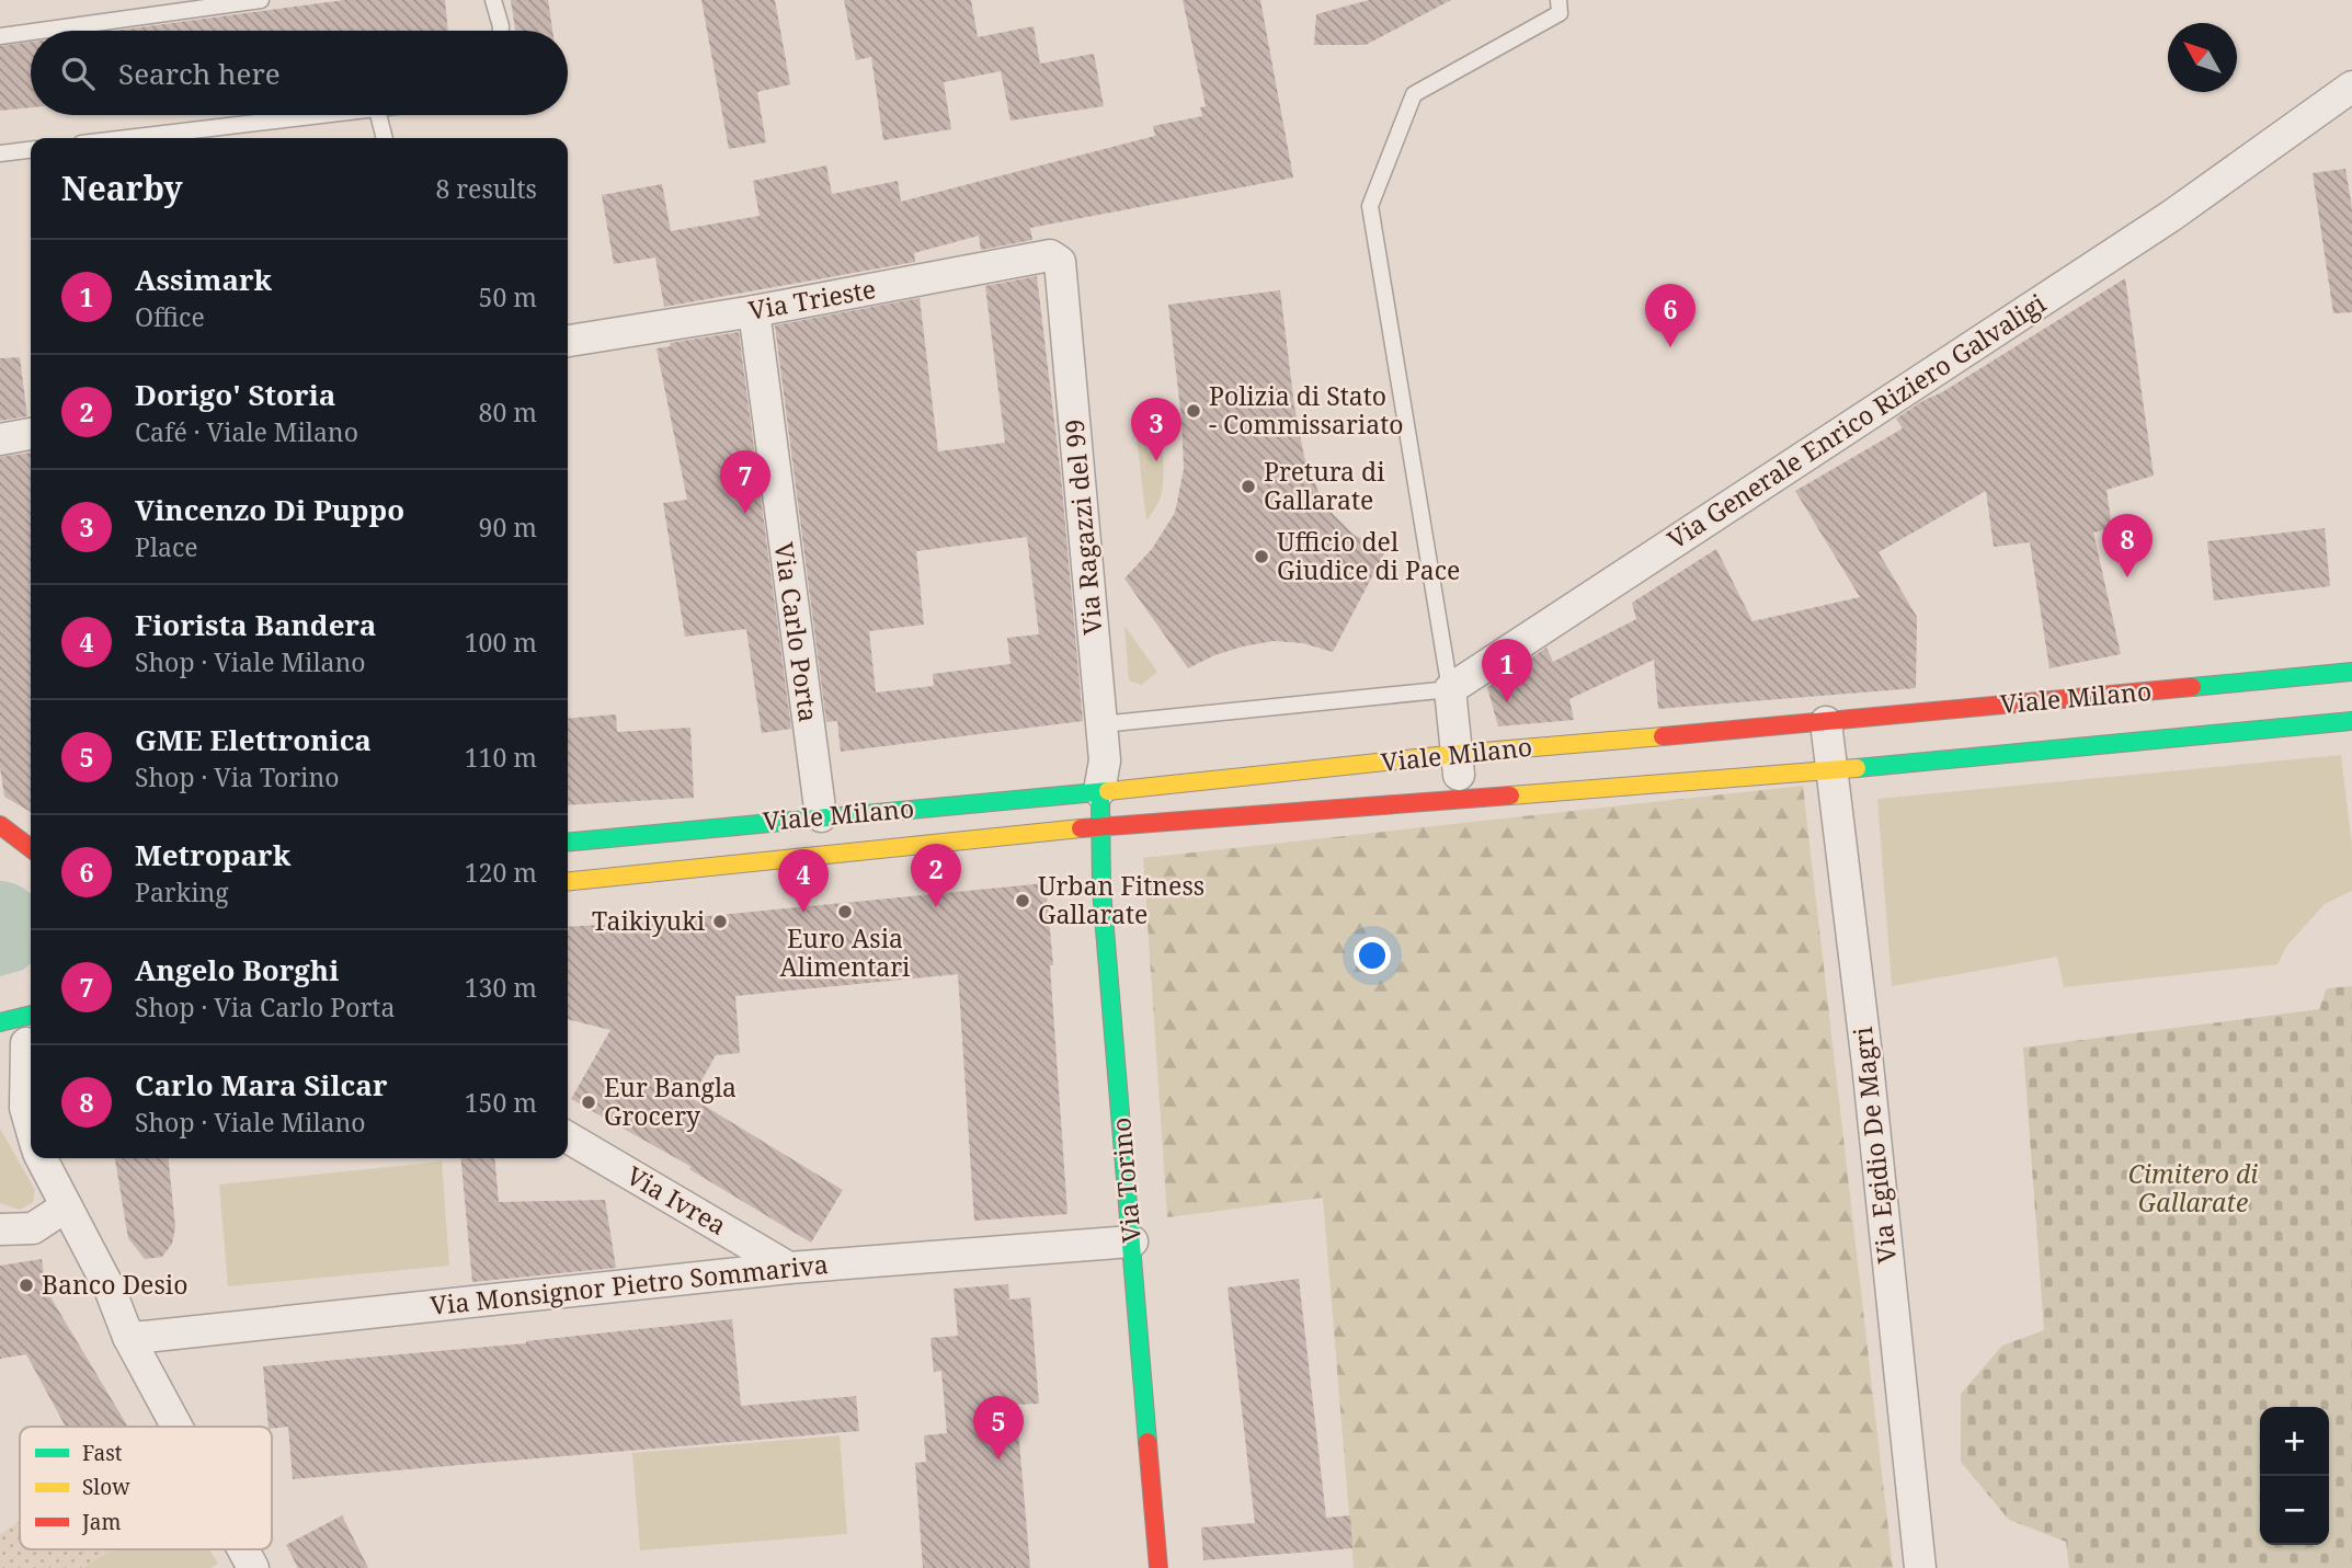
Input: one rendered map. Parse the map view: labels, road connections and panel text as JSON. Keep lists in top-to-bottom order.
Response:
{
  "streets": {
    "street": [
      "Via Trieste",
      "Via Generale Enrico Riziero Galvaligi",
      "Via Ragazzi del 99",
      "Via Carlo Porta",
      "Viale Milano",
      "Via Egidio De Magri",
      "Via Torino",
      "Via Ivrea",
      "Via Monsignor Pietro Sommariva"
    ]
  },
  "crossings": [
    ["Via Trieste", "Via Ragazzi del 99"],
    ["Via Trieste", "Via Carlo Porta"],
    ["Via Ragazzi del 99", "Viale Milano"],
    ["Via Ragazzi del 99", "Via Torino"],
    ["Via Carlo Porta", "Viale Milano"],
    ["Viale Milano", "Via Egidio De Magri"],
    ["Viale Milano", "Via Torino"],
    ["Via Torino", "Via Monsignor Pietro Sommariva"],
    ["Via Ivrea", "Via Monsignor Pietro Sommariva"]
  ],
  "parks": ["Cimitero di Gallarate"],
  "places": [
    "Polizia di Stato - Commissariato",
    "Pretura di Gallarate",
    "Ufficio del Giudice di Pace",
    "Urban Fitness Gallarate",
    "Euro Asia Alimentari",
    "Taikiyuki",
    "Eur Bangla Grocery",
    "Banco Desio"
  ],
  "legend": ["Fast", "Slow", "Jam"],
  "north": "top left",
  "page": {
    "search": "Search here",
    "heading": ["Nearby", "8 results"],
    "list": [
      {
        "mark": "1",
        "name": "Assimark",
        "note": "Office",
        "value": "50 m"
      },
      {
        "mark": "2",
        "name": "Dorigo' Storia",
        "note": "Café · Viale Milano",
        "value": "80 m"
      },
      {
        "mark": "3",
        "name": "Vincenzo Di Puppo",
        "note": "Place",
        "value": "90 m"
      },
      {
        "mark": "4",
        "name": "Fiorista Bandera",
        "note": "Shop · Viale Milano",
        "value": "100 m"
      },
      {
        "mark": "5",
        "name": "GME Elettronica",
        "note": "Shop · Via Torino",
        "value": "110 m"
      },
      {
        "mark": "6",
        "name": "Metropark",
        "note": "Parking",
        "value": "120 m"
      },
      {
        "mark": "7",
        "name": "Angelo Borghi",
        "note": "Shop · Via Carlo Porta",
        "value": "130 m"
      },
      {
        "mark": "8",
        "name": "Carlo Mara Silcar",
        "note": "Shop · Viale Milano",
        "value": "150 m"
      }
    ],
    "pins": [
      "6",
      "3",
      "7",
      "8",
      "1",
      "2",
      "4",
      "5"
    ],
    "map_buttons": ["+", "−"]
  }
}
